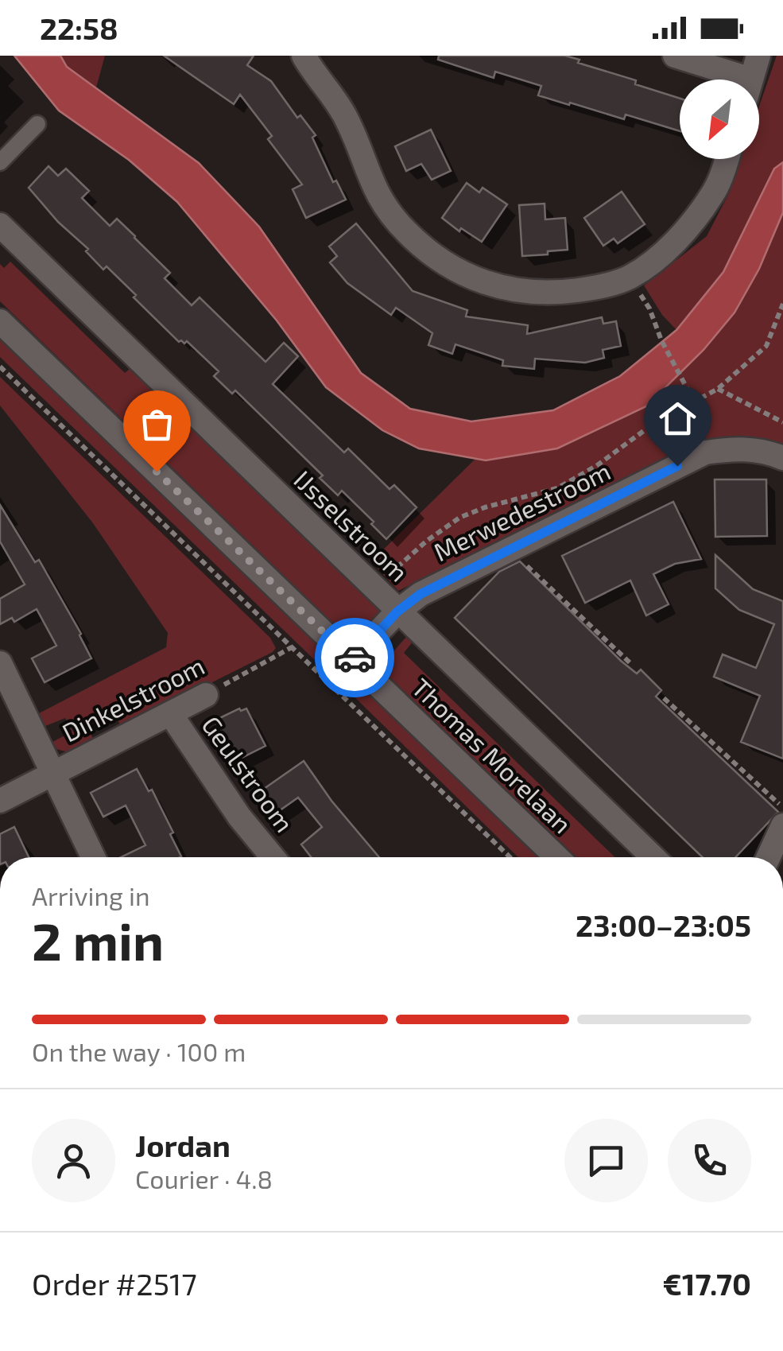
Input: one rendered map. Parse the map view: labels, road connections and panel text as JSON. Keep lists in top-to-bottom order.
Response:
{
  "streets": {
    "street": [
      "Merwedestroom",
      "IJsselstroom",
      "Dinkelstroom",
      "Thomas Morelaan",
      "Geulstroom"
    ]
  },
  "crossings": [
    ["Merwedestroom", "IJsselstroom"],
    ["Merwedestroom", "Thomas Morelaan"],
    ["Dinkelstroom", "Geulstroom"]
  ],
  "north": "bottom left",
  "page": {
    "status": "22:58",
    "heading": ["2 min", "Arriving in", "23:00–23:05"],
    "panel": [
      "Jordan",
      "Courier · 4.8",
      "Order #2517",
      "€17.70"
    ],
    "bar": "On the way · 100 m"
  }
}
